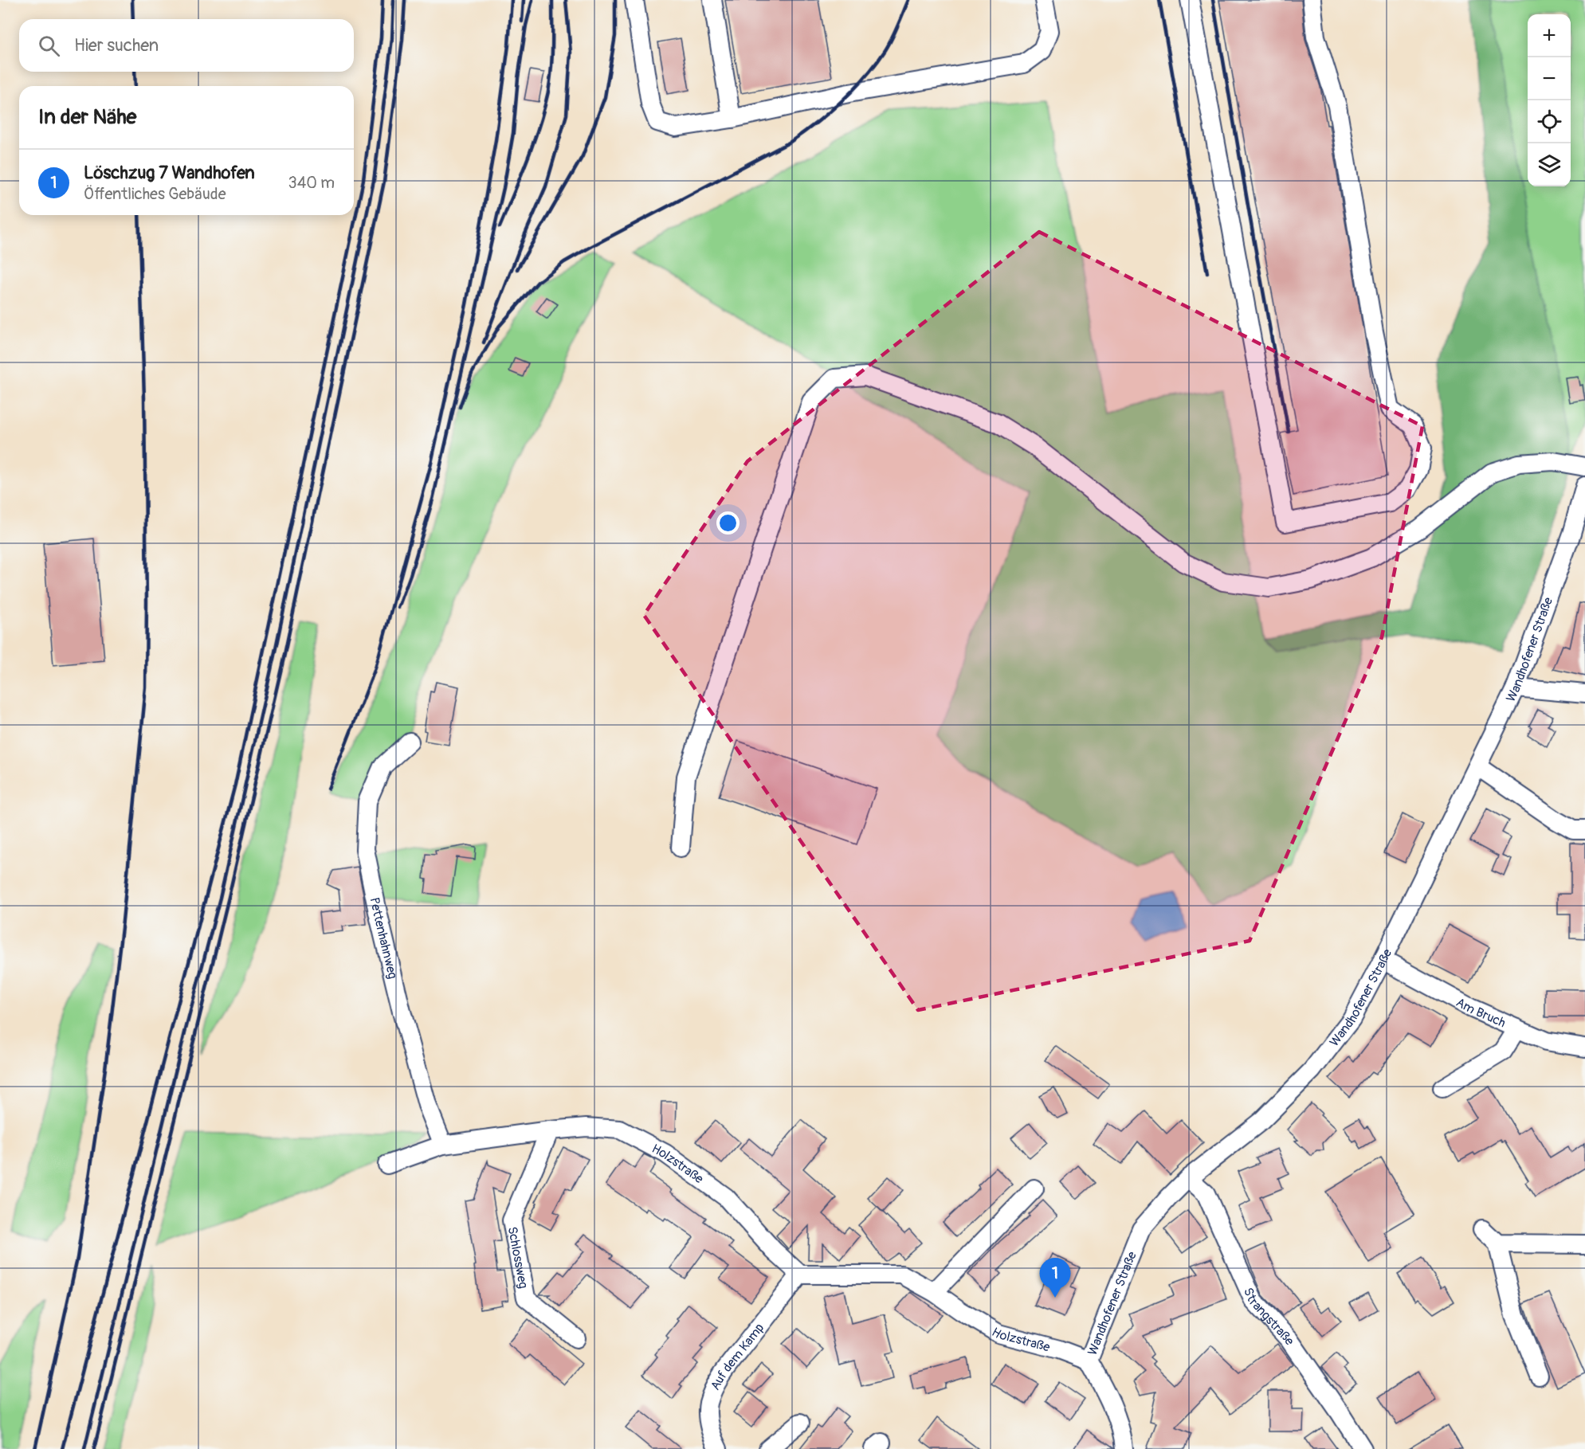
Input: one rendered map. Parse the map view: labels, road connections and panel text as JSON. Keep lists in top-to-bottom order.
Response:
{
  "streets": {
    "street": [
      "Wandhofener Straße",
      "Pettenhahnweg",
      "Am Bruch",
      "Holzstraße",
      "Schlossweg",
      "Strangstraße",
      "Auf dem Kamp"
    ]
  },
  "crossings": [
    ["Wandhofener Straße", "Am Bruch"],
    ["Wandhofener Straße", "Holzstraße"],
    ["Wandhofener Straße", "Strangstraße"],
    ["Pettenhahnweg", "Holzstraße"],
    ["Holzstraße", "Schlossweg"],
    ["Holzstraße", "Auf dem Kamp"]
  ],
  "page": {
    "map_buttons": ["+", "−"],
    "search": "Hier suchen",
    "heading": "In der Nähe",
    "list": [
      {
        "mark": "1",
        "name": "Löschzug 7 Wandhofen",
        "note": "Öffentliches Gebäude",
        "value": "340 m"
      }
    ],
    "pins": "1"
  }
}
